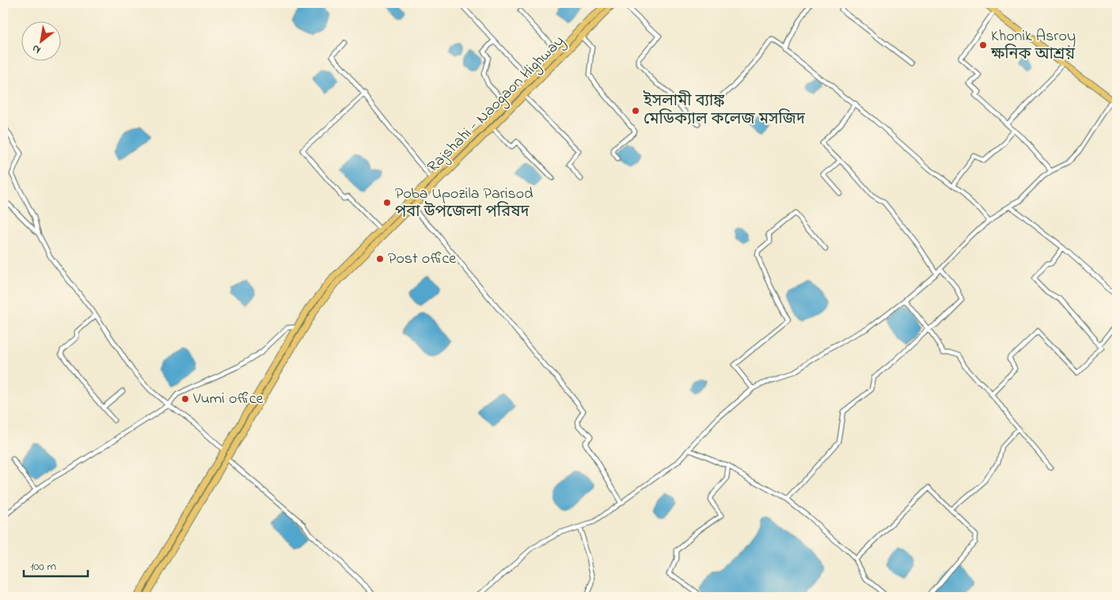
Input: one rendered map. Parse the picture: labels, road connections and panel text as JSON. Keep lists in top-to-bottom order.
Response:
{
  "streets": {
    "main road": ["Rajshahi - Naogaon Highway"]
  },
  "places": [
    "Khonik Asroy ক্ষনিক আশ্রয়",
    "ইসলামী ব্যাঙ্ক মেডিক্যাল কলেজ মসজিদ",
    "Poba Upozila Parisod পবা উপজেলা পরিষদ",
    "Post office",
    "Vumi office"
  ],
  "scale_bar": "100 m",
  "north": "bottom left"
}
